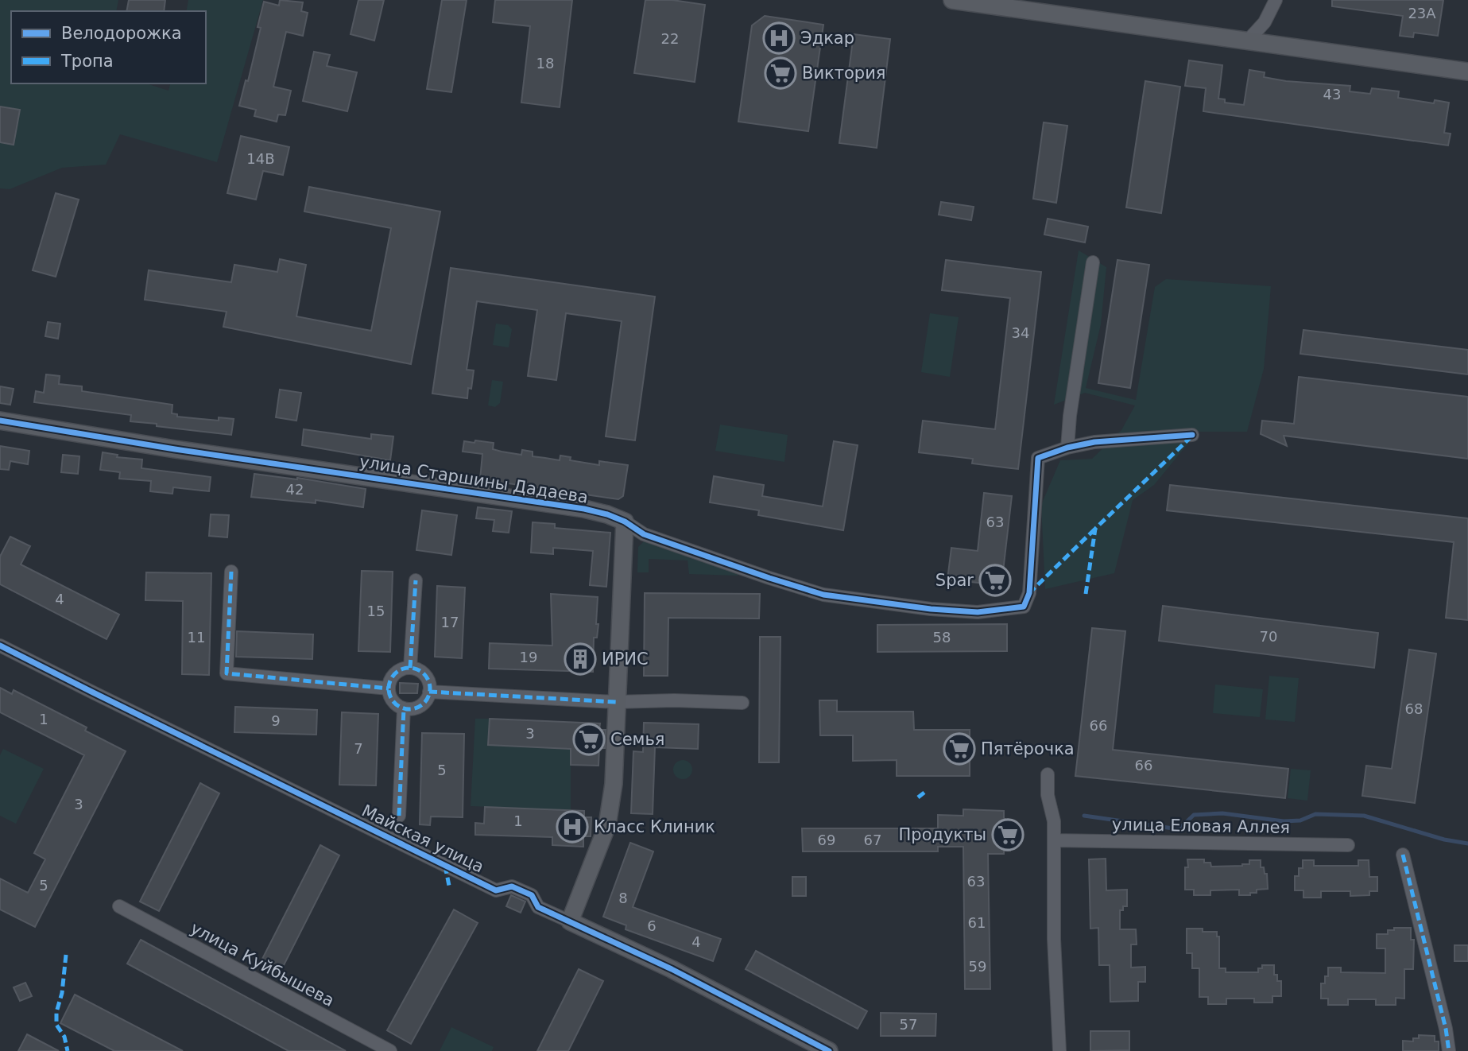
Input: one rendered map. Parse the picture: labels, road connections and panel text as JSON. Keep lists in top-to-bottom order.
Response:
{
  "streets": {
    "street": [
      "улица Старшины Дадаева",
      "улица Еловая Аллея",
      "Майская улица",
      "улица Куйбышева"
    ]
  },
  "places": {
    "hospital": ["Эдкар", "Класс Клиник"],
    "supermarket": [
      "Виктория",
      "Spar",
      "Семья",
      "Пятёрочка",
      "Продукты"
    ],
    "building": ["ИРИС"]
  },
  "house_numbers": [
    "23А",
    "22",
    "18",
    "43",
    "14В",
    "34",
    "42",
    "63",
    "4",
    "15",
    "17",
    "70",
    "11",
    "58",
    "19",
    "68",
    "1",
    "9",
    "66",
    "3",
    "7",
    "66",
    "5",
    "3",
    "1",
    "69",
    "67",
    "63",
    "5",
    "8",
    "61",
    "6",
    "4",
    "59",
    "57"
  ],
  "legend": ["Велодорожка", "Тропа"]
}
